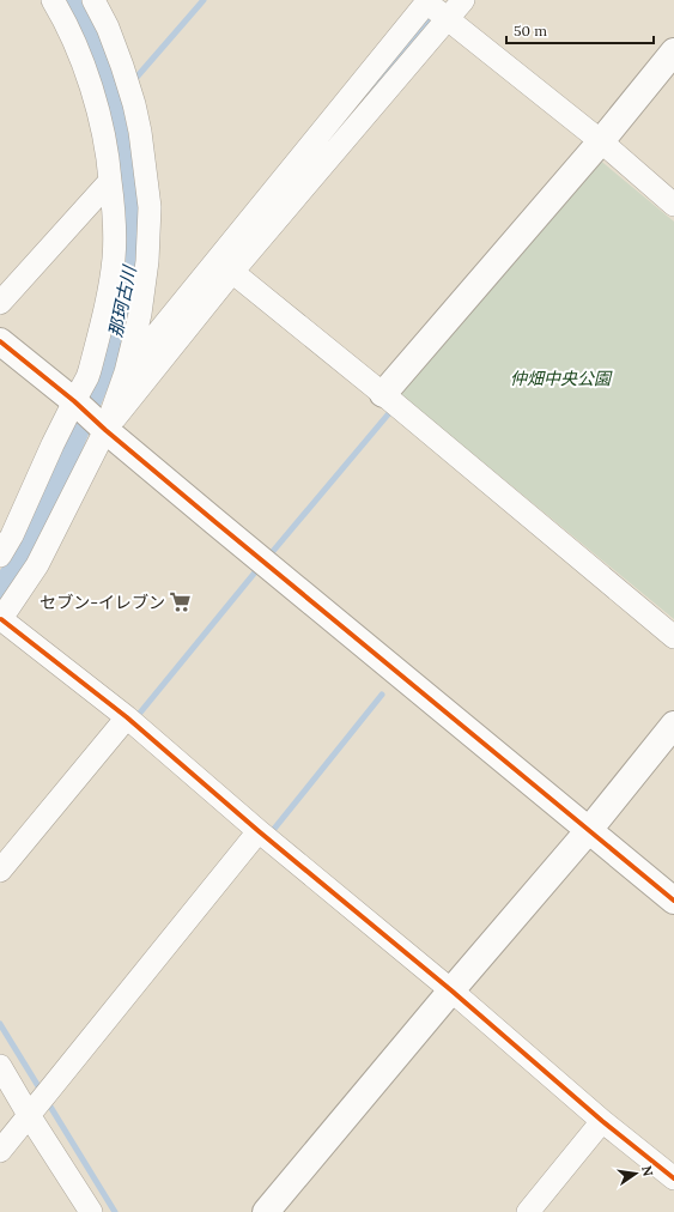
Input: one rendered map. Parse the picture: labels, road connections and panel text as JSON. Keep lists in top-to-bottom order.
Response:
{
  "water": ["那珂古川"],
  "parks": ["仲畑中央公園"],
  "places": {
    "supermarket": ["セブン-イレブン"]
  },
  "scale_bar": "50 m",
  "north": "right"
}
